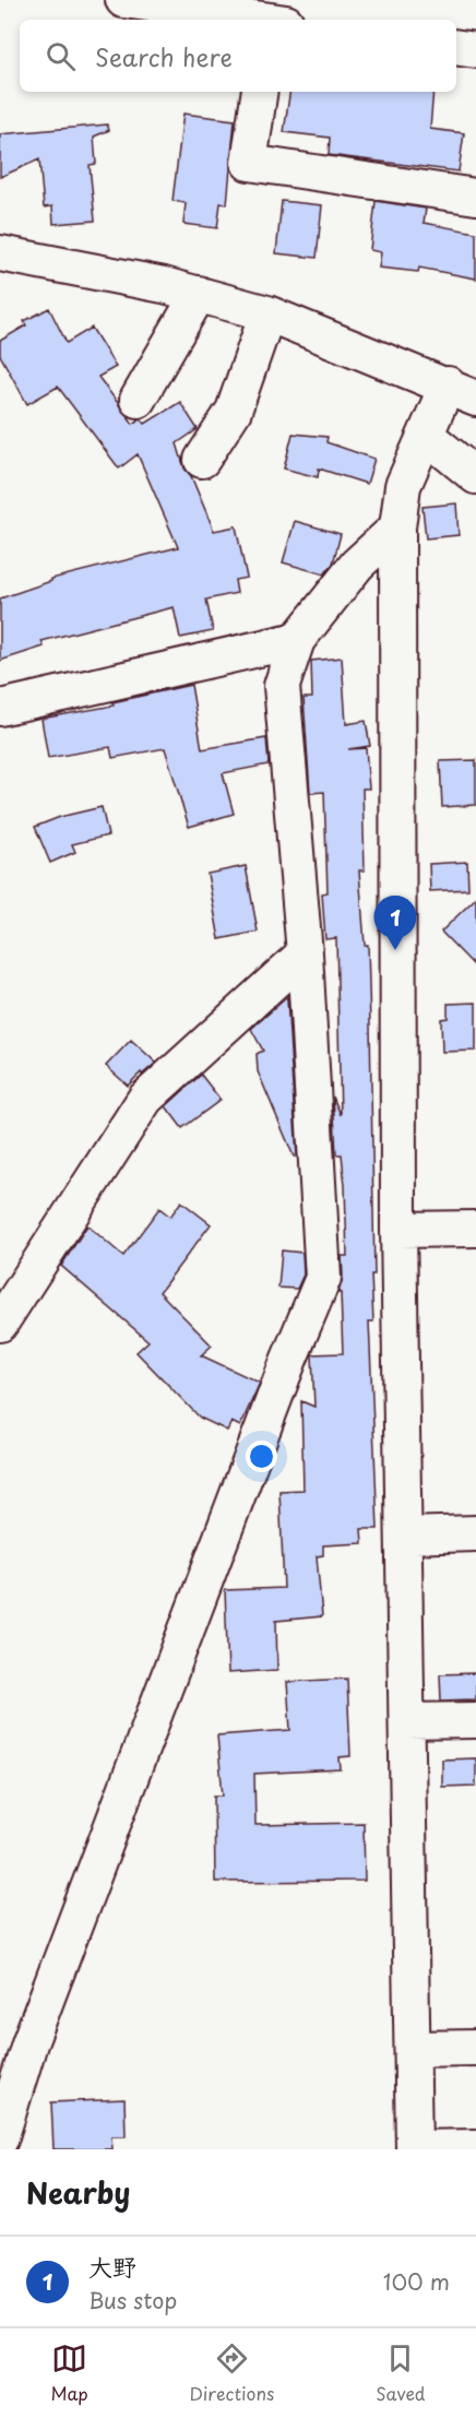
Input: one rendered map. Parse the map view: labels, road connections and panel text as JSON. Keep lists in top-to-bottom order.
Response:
{
  "page": {
    "search": "Search here",
    "pins": "1",
    "heading": "Nearby",
    "list": [
      {
        "mark": "1",
        "name": "大野",
        "note": "Bus stop",
        "value": "100 m"
      }
    ],
    "nav": ["Map", "Directions", "Saved"]
  }
}
